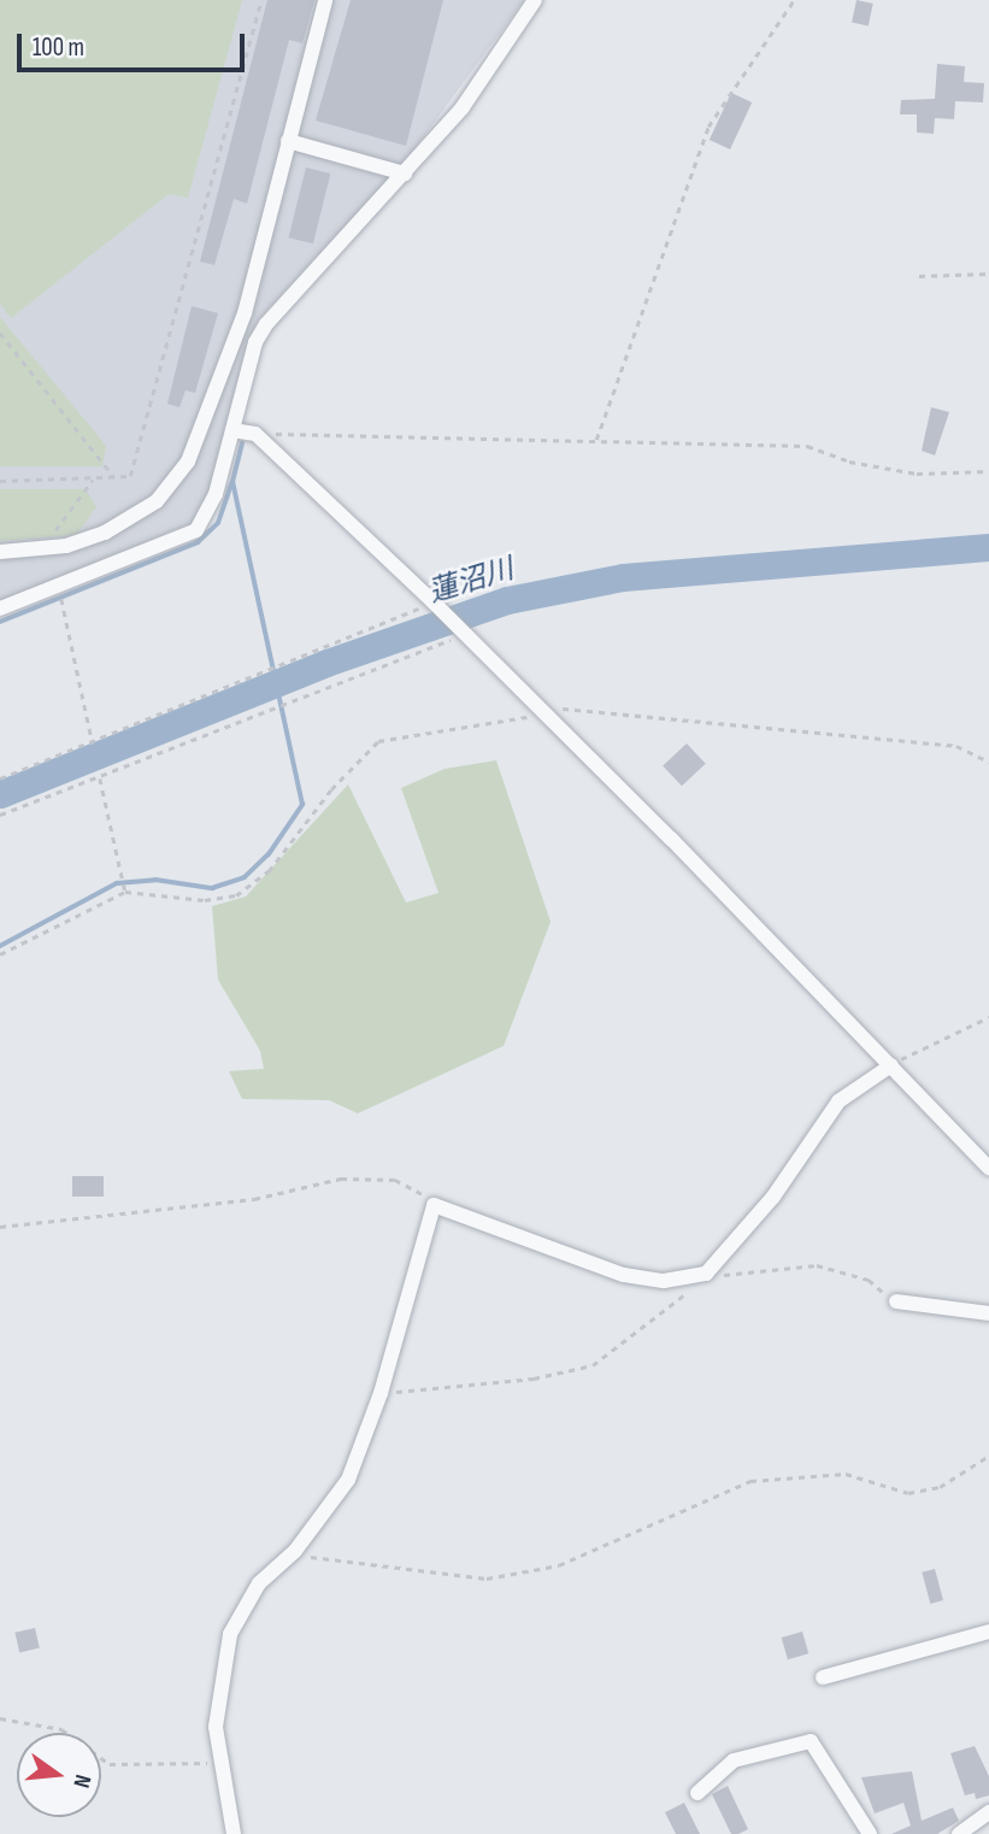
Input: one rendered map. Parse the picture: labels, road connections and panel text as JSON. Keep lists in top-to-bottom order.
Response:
{
  "water": ["蓮沼川"],
  "scale_bar": "100 m",
  "north": "right"
}
